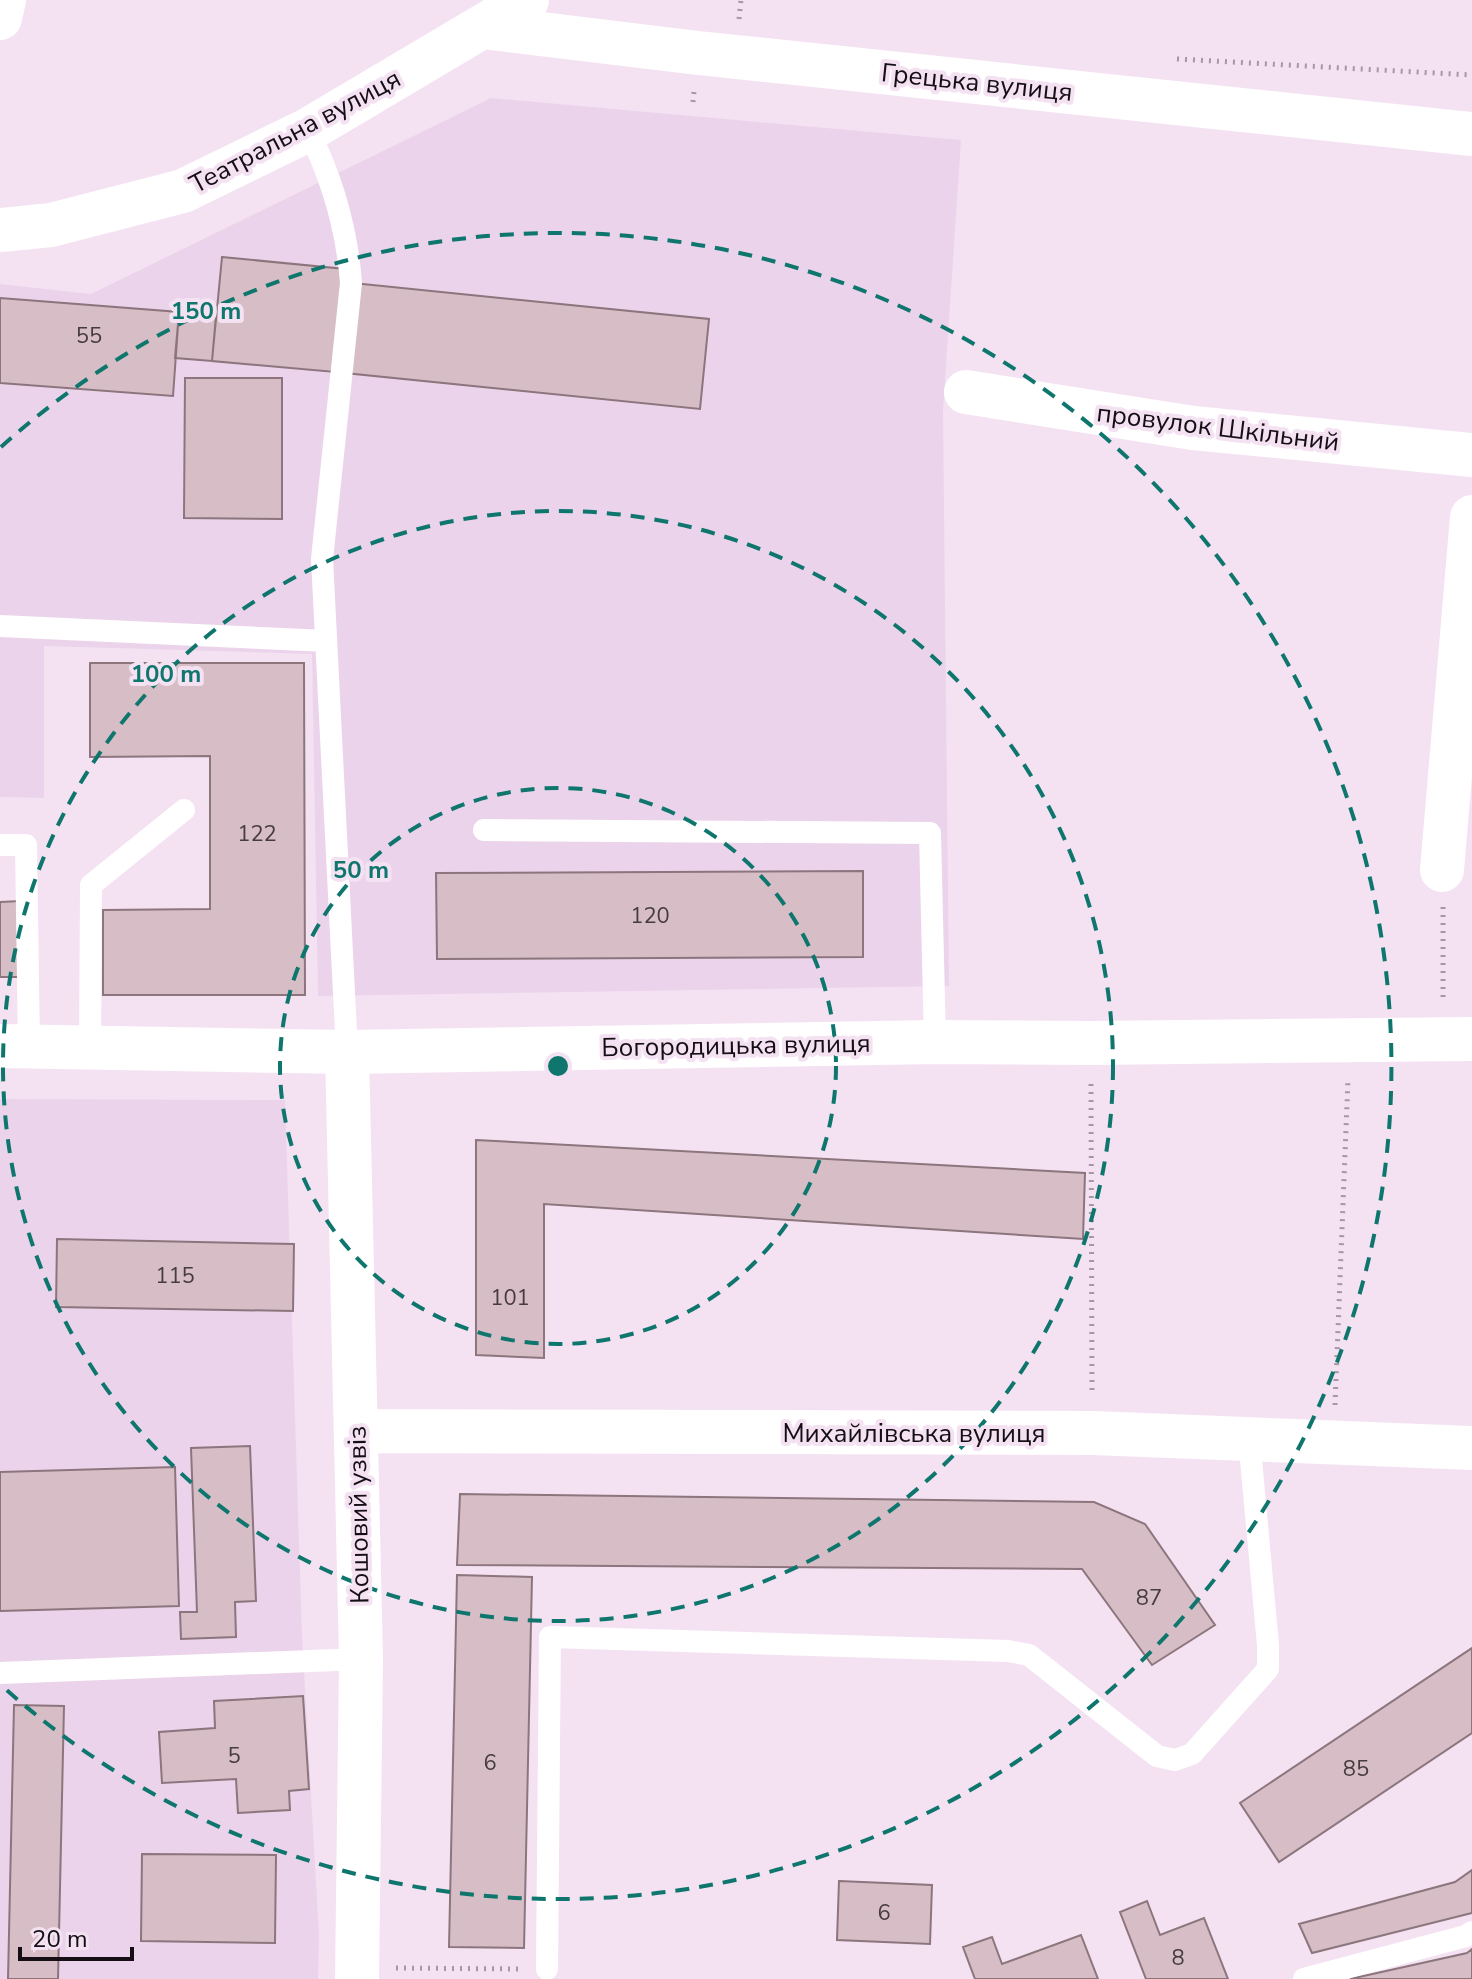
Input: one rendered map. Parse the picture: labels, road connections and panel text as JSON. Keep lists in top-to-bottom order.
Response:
{
  "streets": {
    "street": [
      "Грецька вулиця",
      "Театральна вулиця",
      "провулок Шкільний",
      "Богородицька вулиця",
      "Михайлівська вулиця",
      "Кошовий узвіз"
    ]
  },
  "crossings": [
    ["Грецька вулиця", "Театральна вулиця"],
    ["Богородицька вулиця", "Кошовий узвіз"],
    ["Михайлівська вулиця", "Кошовий узвіз"]
  ],
  "house_numbers": [
    "55",
    "122",
    "120",
    "115",
    "101",
    "87",
    "5",
    "6",
    "85",
    "6",
    "8"
  ],
  "scale_bar": "20 m",
  "rings": ["150 m", "100 m", "50 m"]
}
